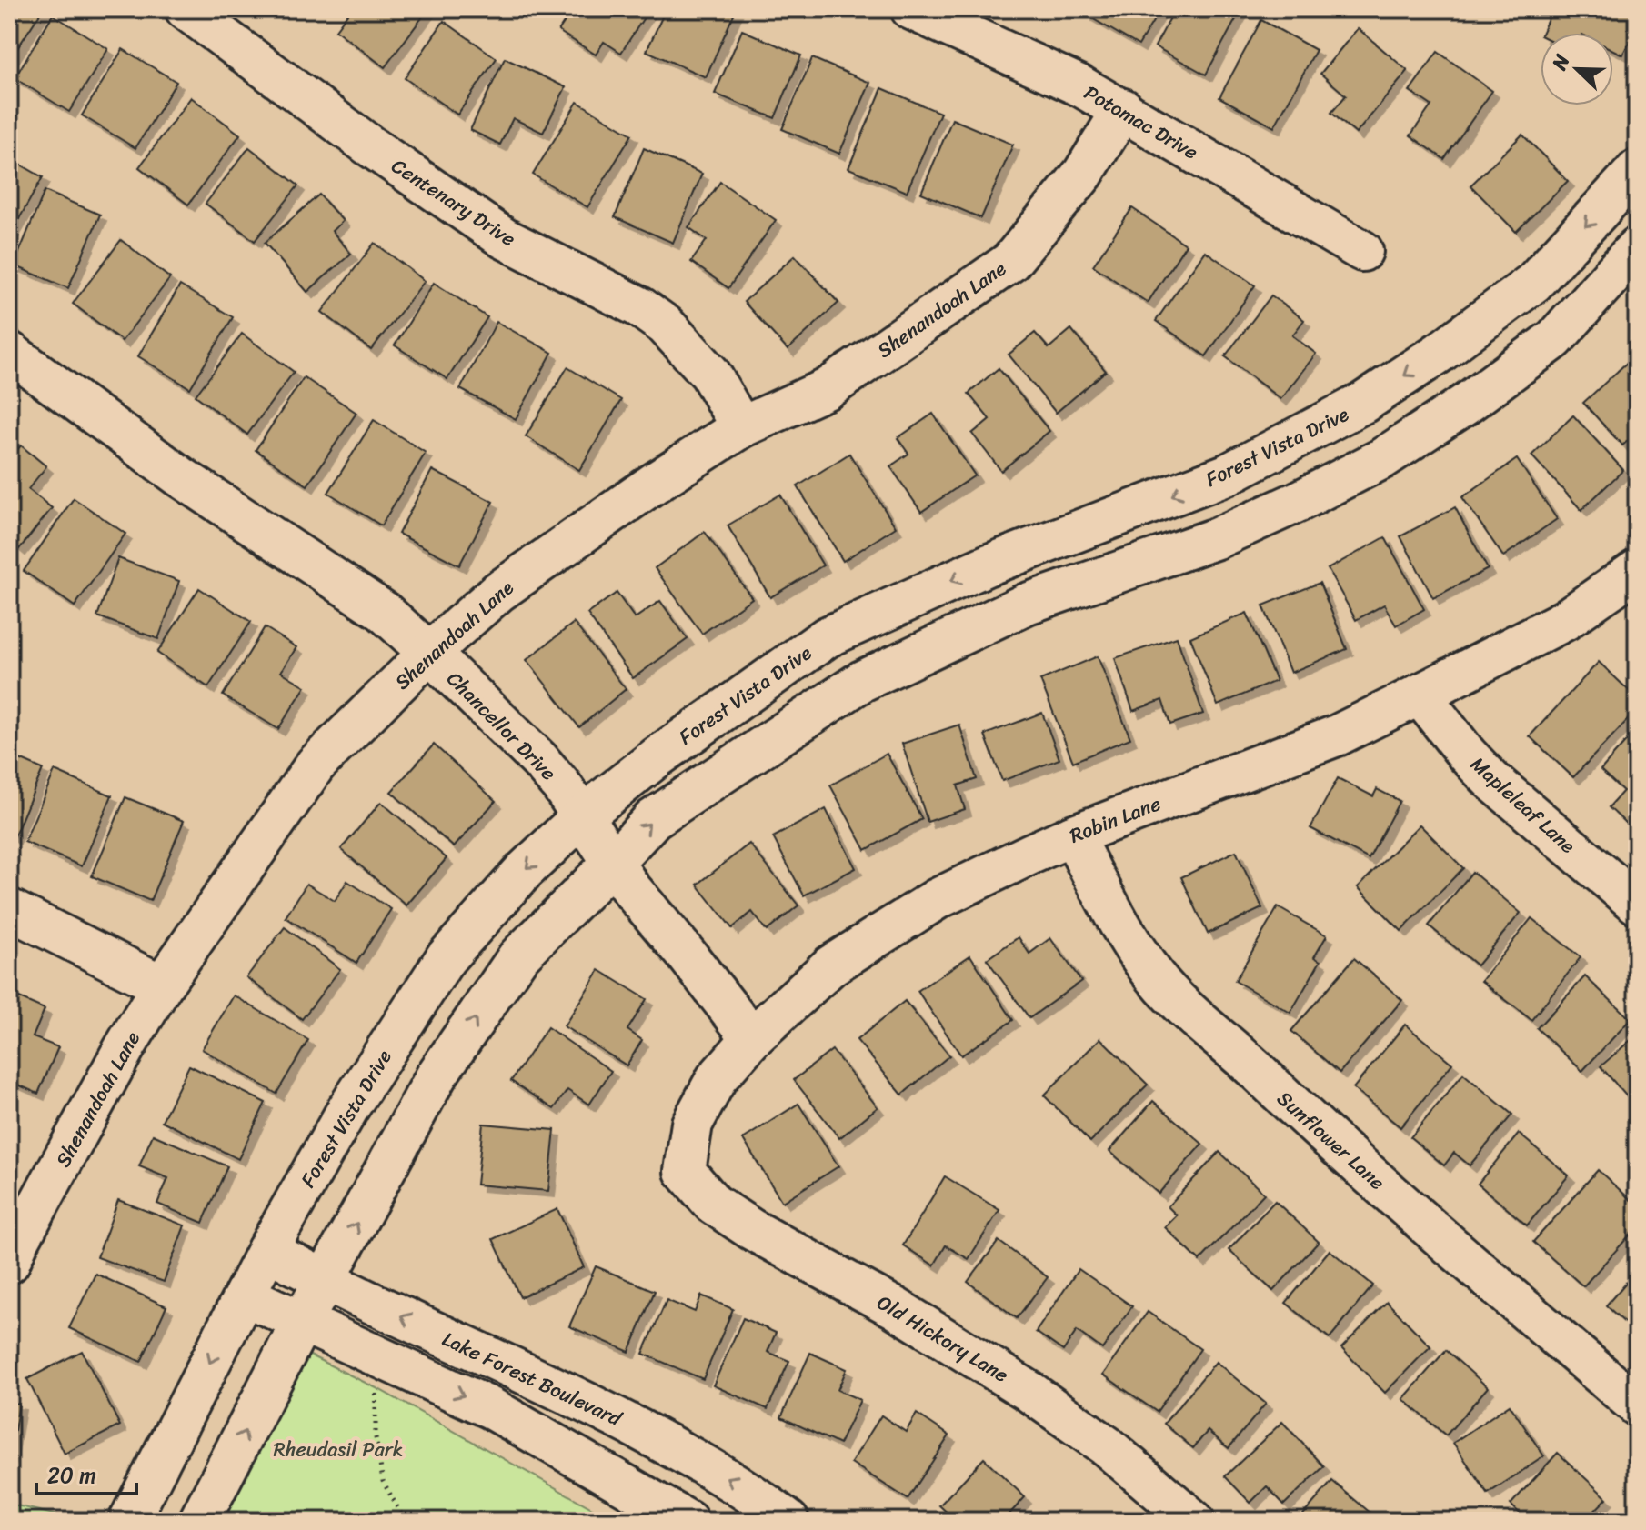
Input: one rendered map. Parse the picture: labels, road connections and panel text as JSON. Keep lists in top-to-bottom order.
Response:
{
  "streets": {
    "street": [
      "Potomac Drive",
      "Centenary Drive",
      "Shenandoah Lane",
      "Forest Vista Drive",
      "Chancellor Drive",
      "Mapleleaf Lane",
      "Robin Lane",
      "Sunflower Lane",
      "Old Hickory Lane",
      "Lake Forest Boulevard"
    ]
  },
  "crossings": [
    ["Potomac Drive", "Shenandoah Lane"],
    ["Centenary Drive", "Shenandoah Lane"],
    ["Shenandoah Lane", "Chancellor Drive"],
    ["Forest Vista Drive", "Chancellor Drive"],
    ["Forest Vista Drive", "Lake Forest Boulevard"],
    ["Chancellor Drive", "Robin Lane"],
    ["Mapleleaf Lane", "Robin Lane"],
    ["Robin Lane", "Sunflower Lane"],
    ["Robin Lane", "Old Hickory Lane"]
  ],
  "parks": ["Rheudasil Park"],
  "scale_bar": "20 m",
  "north": "top left"
}
